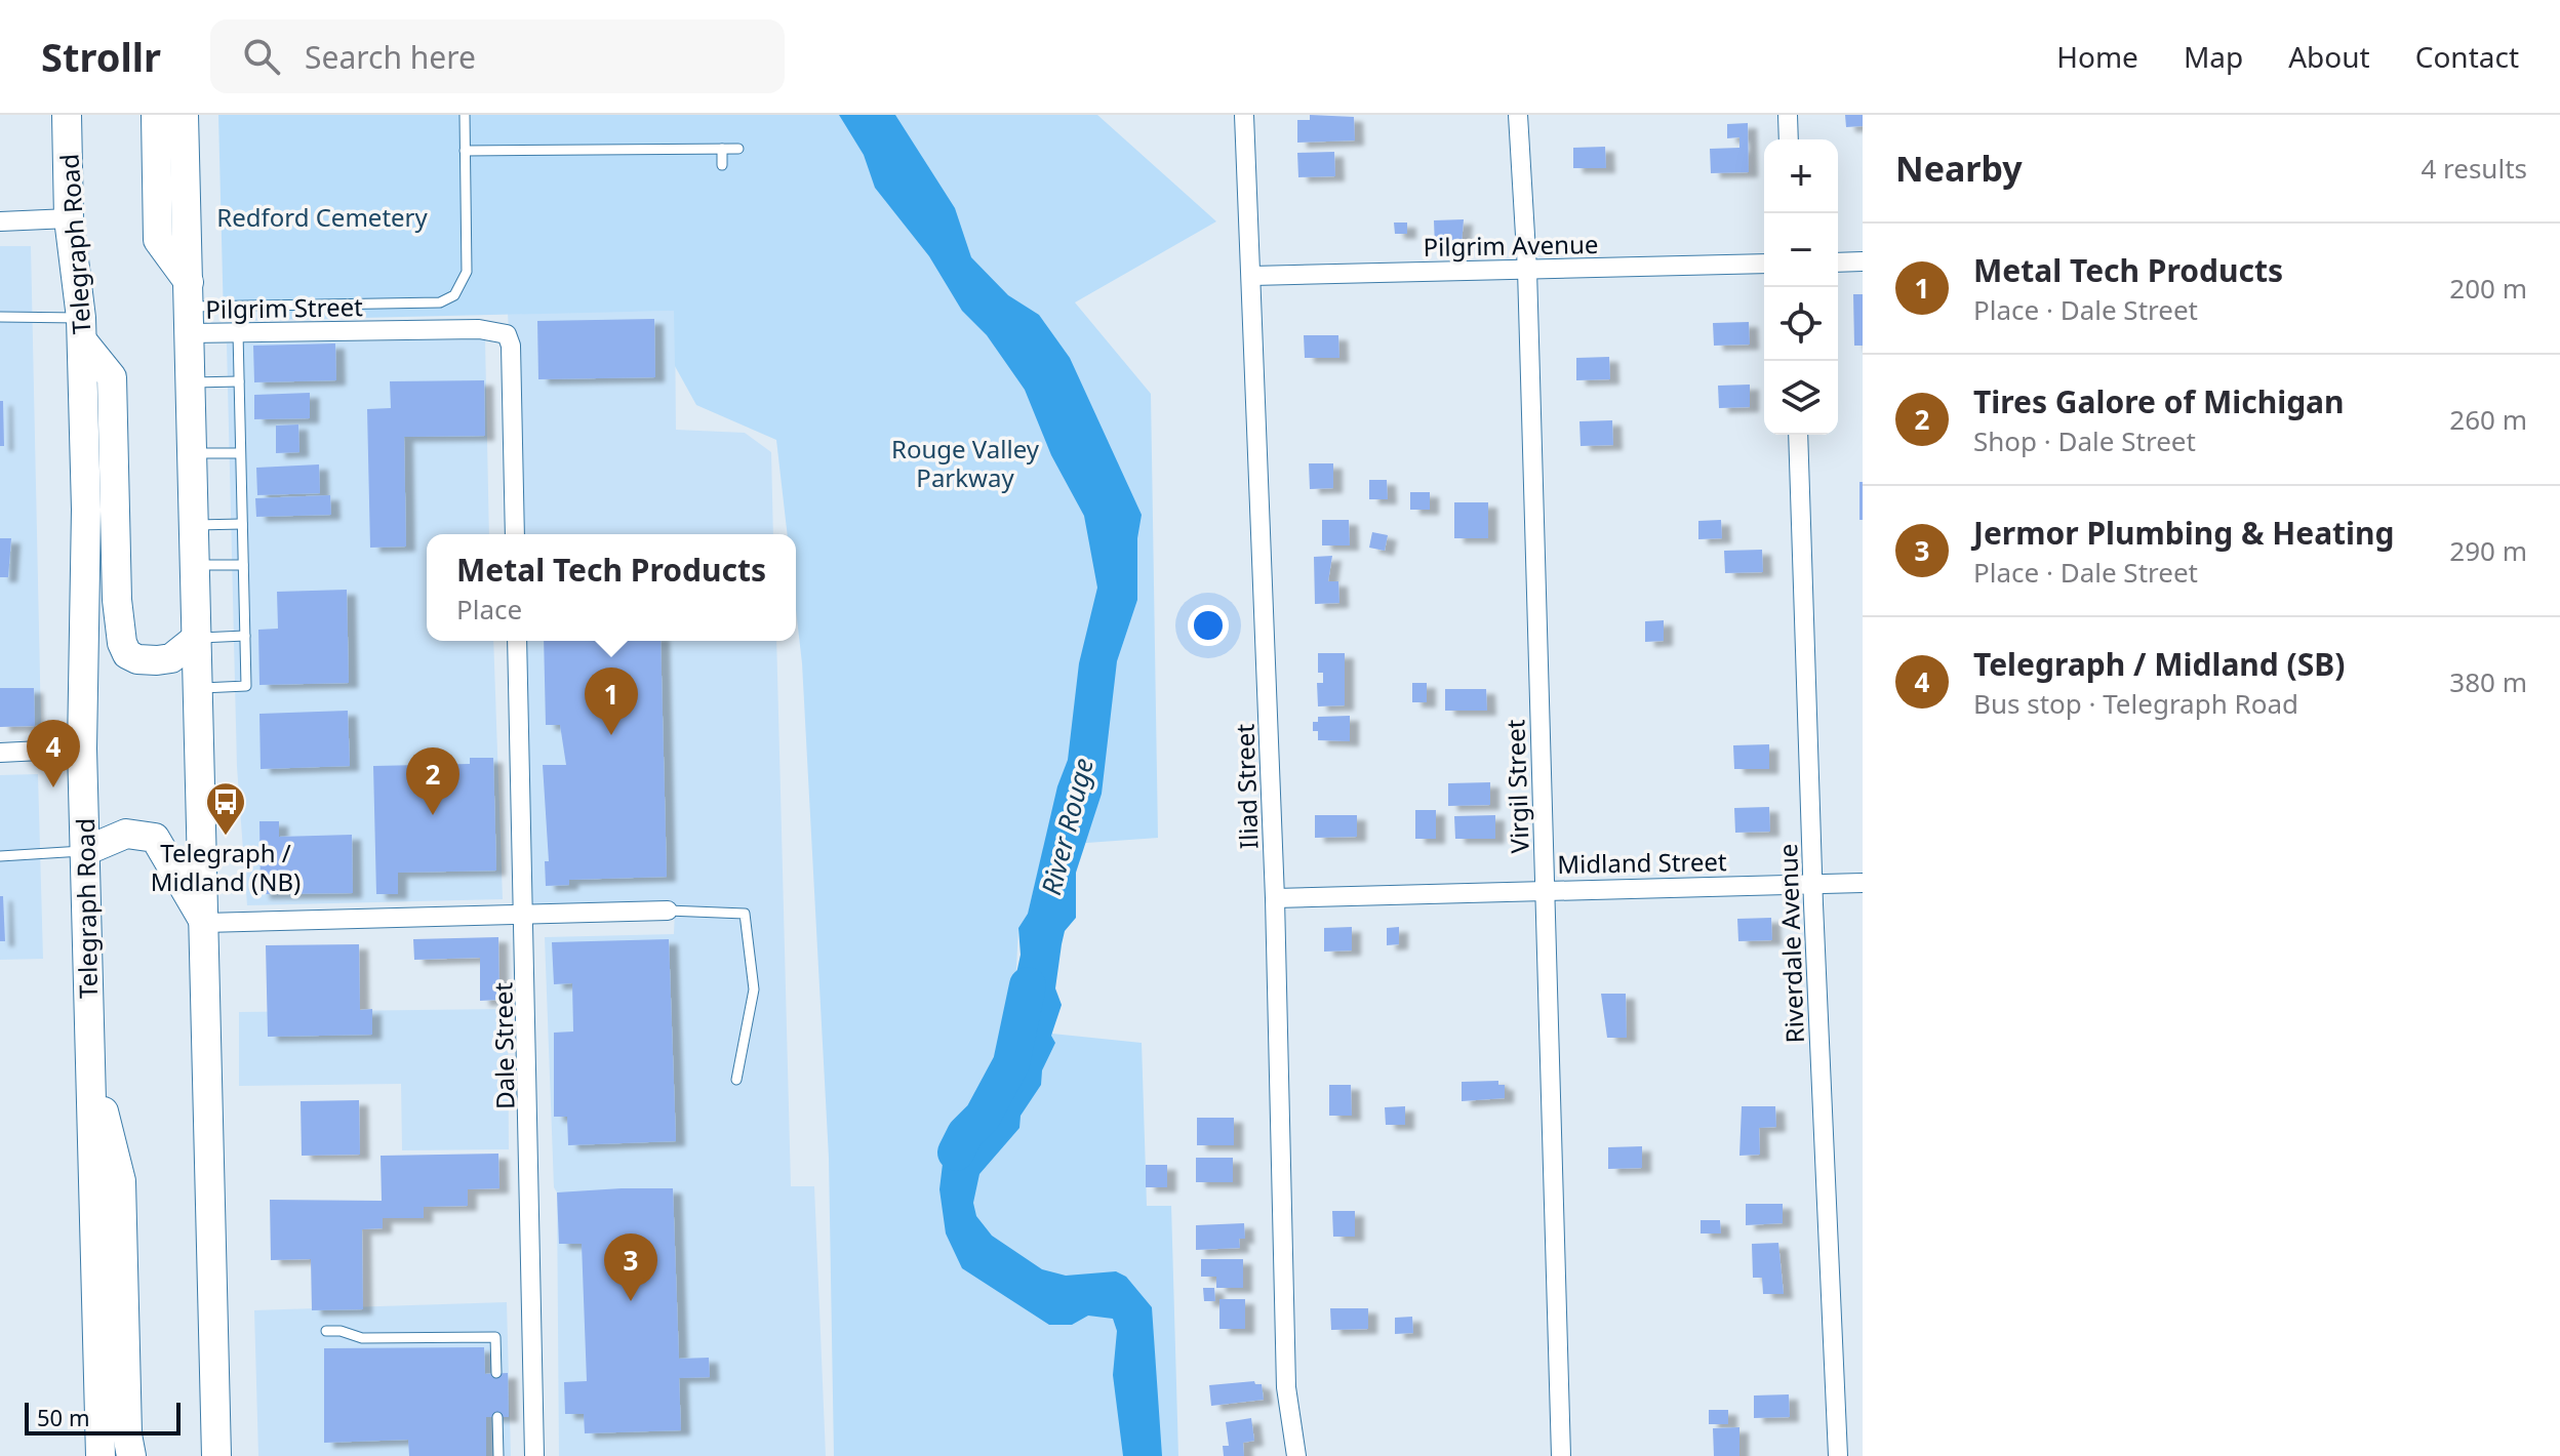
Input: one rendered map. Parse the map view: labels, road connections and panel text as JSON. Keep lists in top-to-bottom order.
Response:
{
  "streets": {
    "main road": ["Telegraph Road"],
    "street": [
      "Pilgrim Avenue",
      "Pilgrim Street",
      "Iliad Street",
      "Virgil Street",
      "Midland Street",
      "Riverdale Avenue",
      "Dale Street"
    ]
  },
  "crossings": [
    ["Pilgrim Avenue", "Iliad Street"],
    ["Pilgrim Avenue", "Virgil Street"],
    ["Iliad Street", "Midland Street"],
    ["Virgil Street", "Midland Street"],
    ["Midland Street", "Riverdale Avenue"]
  ],
  "water": ["River Rouge"],
  "parks": ["Redford Cemetery", "Rouge Valley Parkway"],
  "places": {
    "bus stop": ["Telegraph / Midland (NB)"]
  },
  "scale_bar": "50 m",
  "page": {
    "header": "Strollr",
    "search": "Search here",
    "nav": [
      "Home",
      "Map",
      "About",
      "Contact"
    ],
    "heading": ["Nearby", "4 results"],
    "map_buttons": ["+", "−"],
    "list": [
      {
        "mark": "1",
        "name": "Metal Tech Products",
        "note": "Place · Dale Street",
        "value": "200 m"
      },
      {
        "mark": "2",
        "name": "Tires Galore of Michigan",
        "note": "Shop · Dale Street",
        "value": "260 m"
      },
      {
        "mark": "3",
        "name": "Jermor Plumbing & Heating",
        "note": "Place · Dale Street",
        "value": "290 m"
      },
      {
        "mark": "4",
        "name": "Telegraph / Midland (SB)",
        "note": "Bus stop · Telegraph Road",
        "value": "380 m"
      }
    ],
    "popup": ["Metal Tech Products", "Place"],
    "pins": [
      "1",
      "4",
      "2",
      "3"
    ],
    "scale": "50 m"
  }
}
